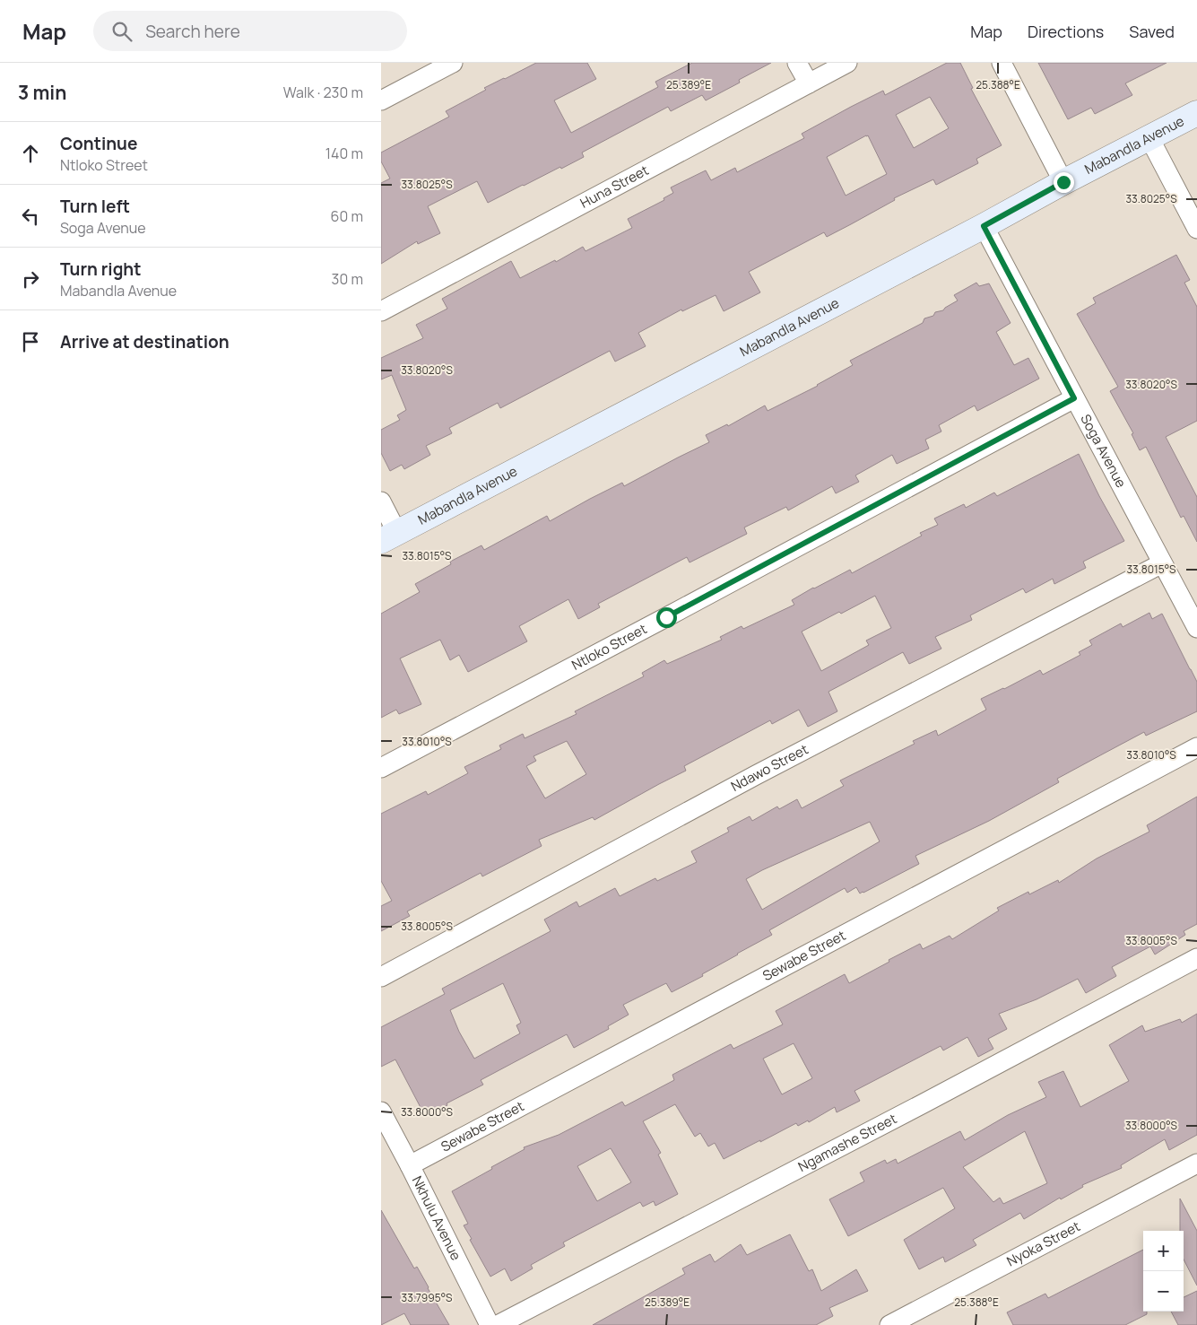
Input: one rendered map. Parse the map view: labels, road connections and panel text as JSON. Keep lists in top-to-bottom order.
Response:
{
  "streets": {
    "street": [
      "Mabandla Avenue",
      "Huna Street",
      "Soga Avenue",
      "Ntloko Street",
      "Ndawo Street",
      "Sewabe Street",
      "Ngamashe Street",
      "Nkhulu Avenue",
      "Nyoka Street"
    ]
  },
  "crossings": [
    ["Mabandla Avenue", "Soga Avenue"],
    ["Soga Avenue", "Ntloko Street"],
    ["Soga Avenue", "Ndawo Street"],
    ["Sewabe Street", "Nkhulu Avenue"]
  ],
  "page": {
    "header": "Map",
    "search": "Search here",
    "nav": ["Map", "Directions", "Saved"],
    "heading": ["3 min", "Walk · 230 m"],
    "list": [
      ["Continue", "Ntloko Street", "140 m"],
      ["Turn left", "Soga Avenue", "60 m"],
      ["Turn right", "Mabandla Avenue", "30 m"],
      "Arrive at destination"
    ],
    "map_buttons": ["+", "−"]
  },
  "coordinates": [
    "25.389°E",
    "25.388°E",
    "33.8025°S",
    "33.8020°S",
    "33.8015°S",
    "33.8010°S",
    "33.8005°S",
    "33.8000°S",
    "33.7995°S"
  ]
}
